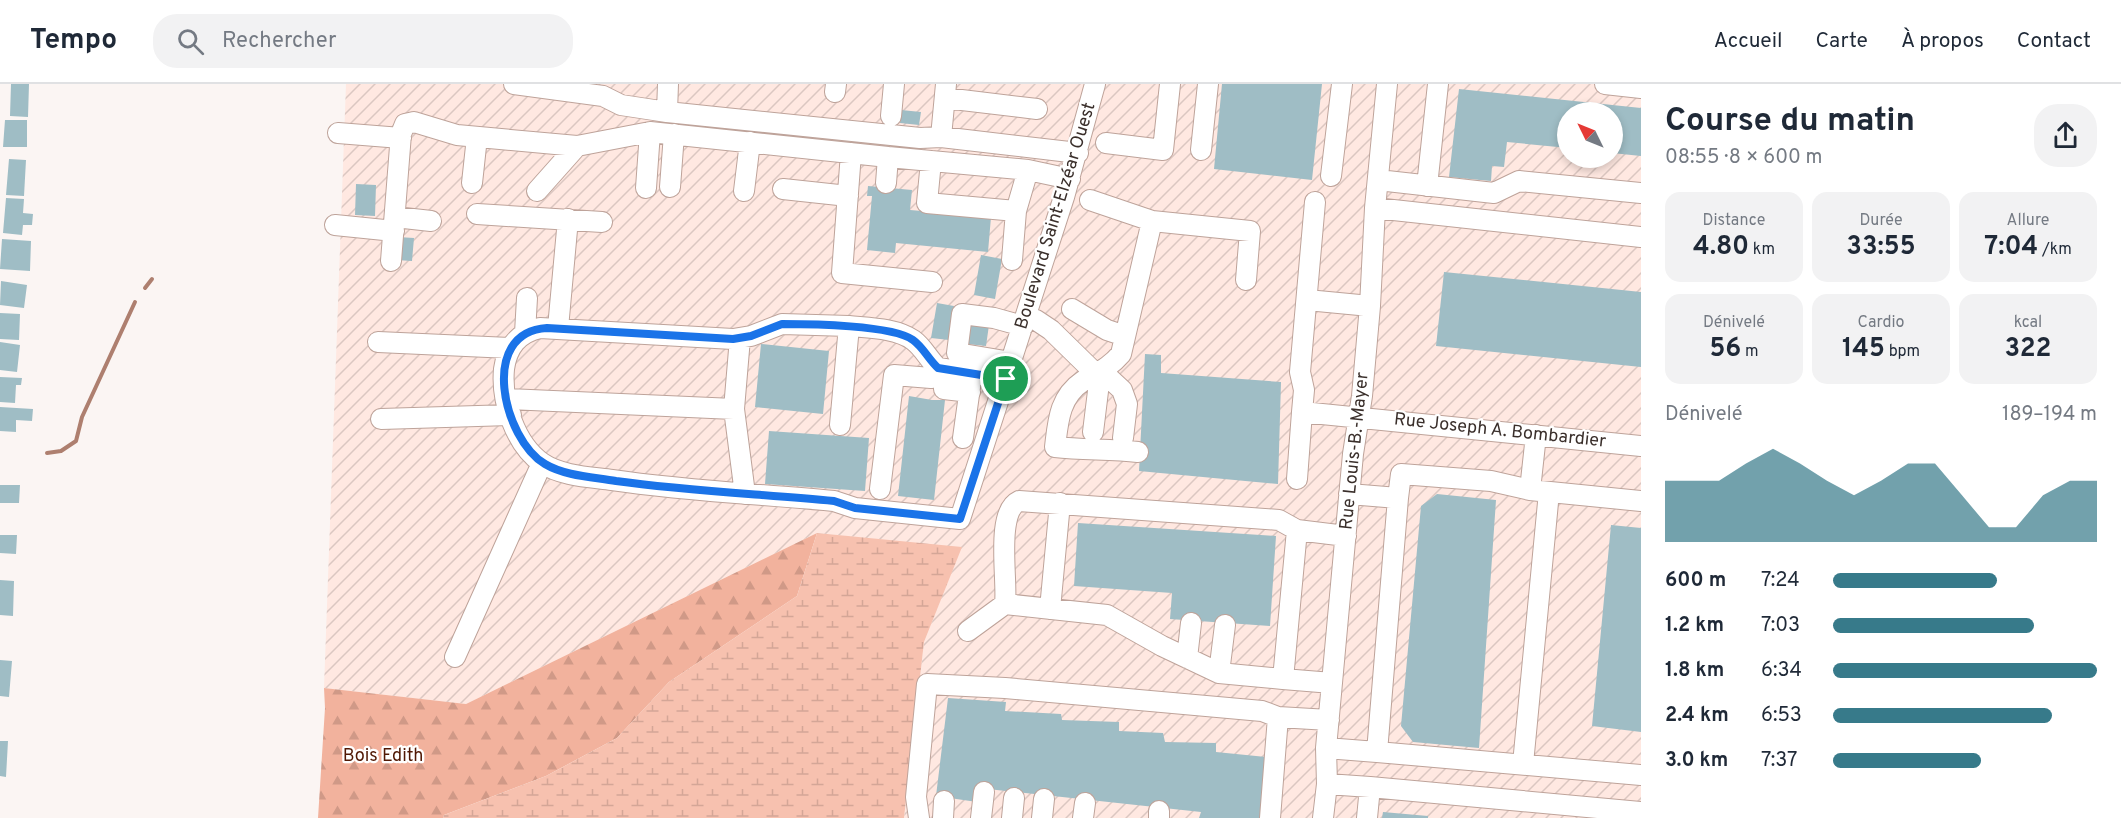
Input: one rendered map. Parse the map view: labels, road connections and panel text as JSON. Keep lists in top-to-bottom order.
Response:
{
  "streets": {
    "street": ["Boulevard Saint-Elzéar Ouest", "Rue Joseph A. Bombardier", "Rue Louis-B.-Mayer"]
  },
  "crossings": [
    ["Rue Joseph A. Bombardier", "Rue Louis-B.-Mayer"]
  ],
  "parks": ["Bois Edith"],
  "north": "top left",
  "page": {
    "header": "Tempo",
    "search": "Rechercher",
    "nav": [
      "Accueil",
      "Carte",
      "À propos",
      "Contact"
    ],
    "heading": ["Course du matin", "08:55 · 8 × 600 m"],
    "stats": [
      ["Distance", "4.80 km"],
      ["Durée", "33:55"],
      ["Allure", "7:04 /km"],
      ["Dénivelé", "56 m"],
      ["Cardio", "145 bpm"],
      ["kcal", "322"]
    ],
    "chart": ["Dénivelé", "189–194 m"],
    "list": [
      {
        "name": "600 m",
        "note": "7:24"
      },
      {
        "name": "1.2 km",
        "note": "7:03"
      },
      {
        "name": "1.8 km",
        "note": "6:34"
      },
      {
        "name": "2.4 km",
        "note": "6:53"
      },
      {
        "name": "3.0 km",
        "note": "7:37"
      }
    ]
  }
}
